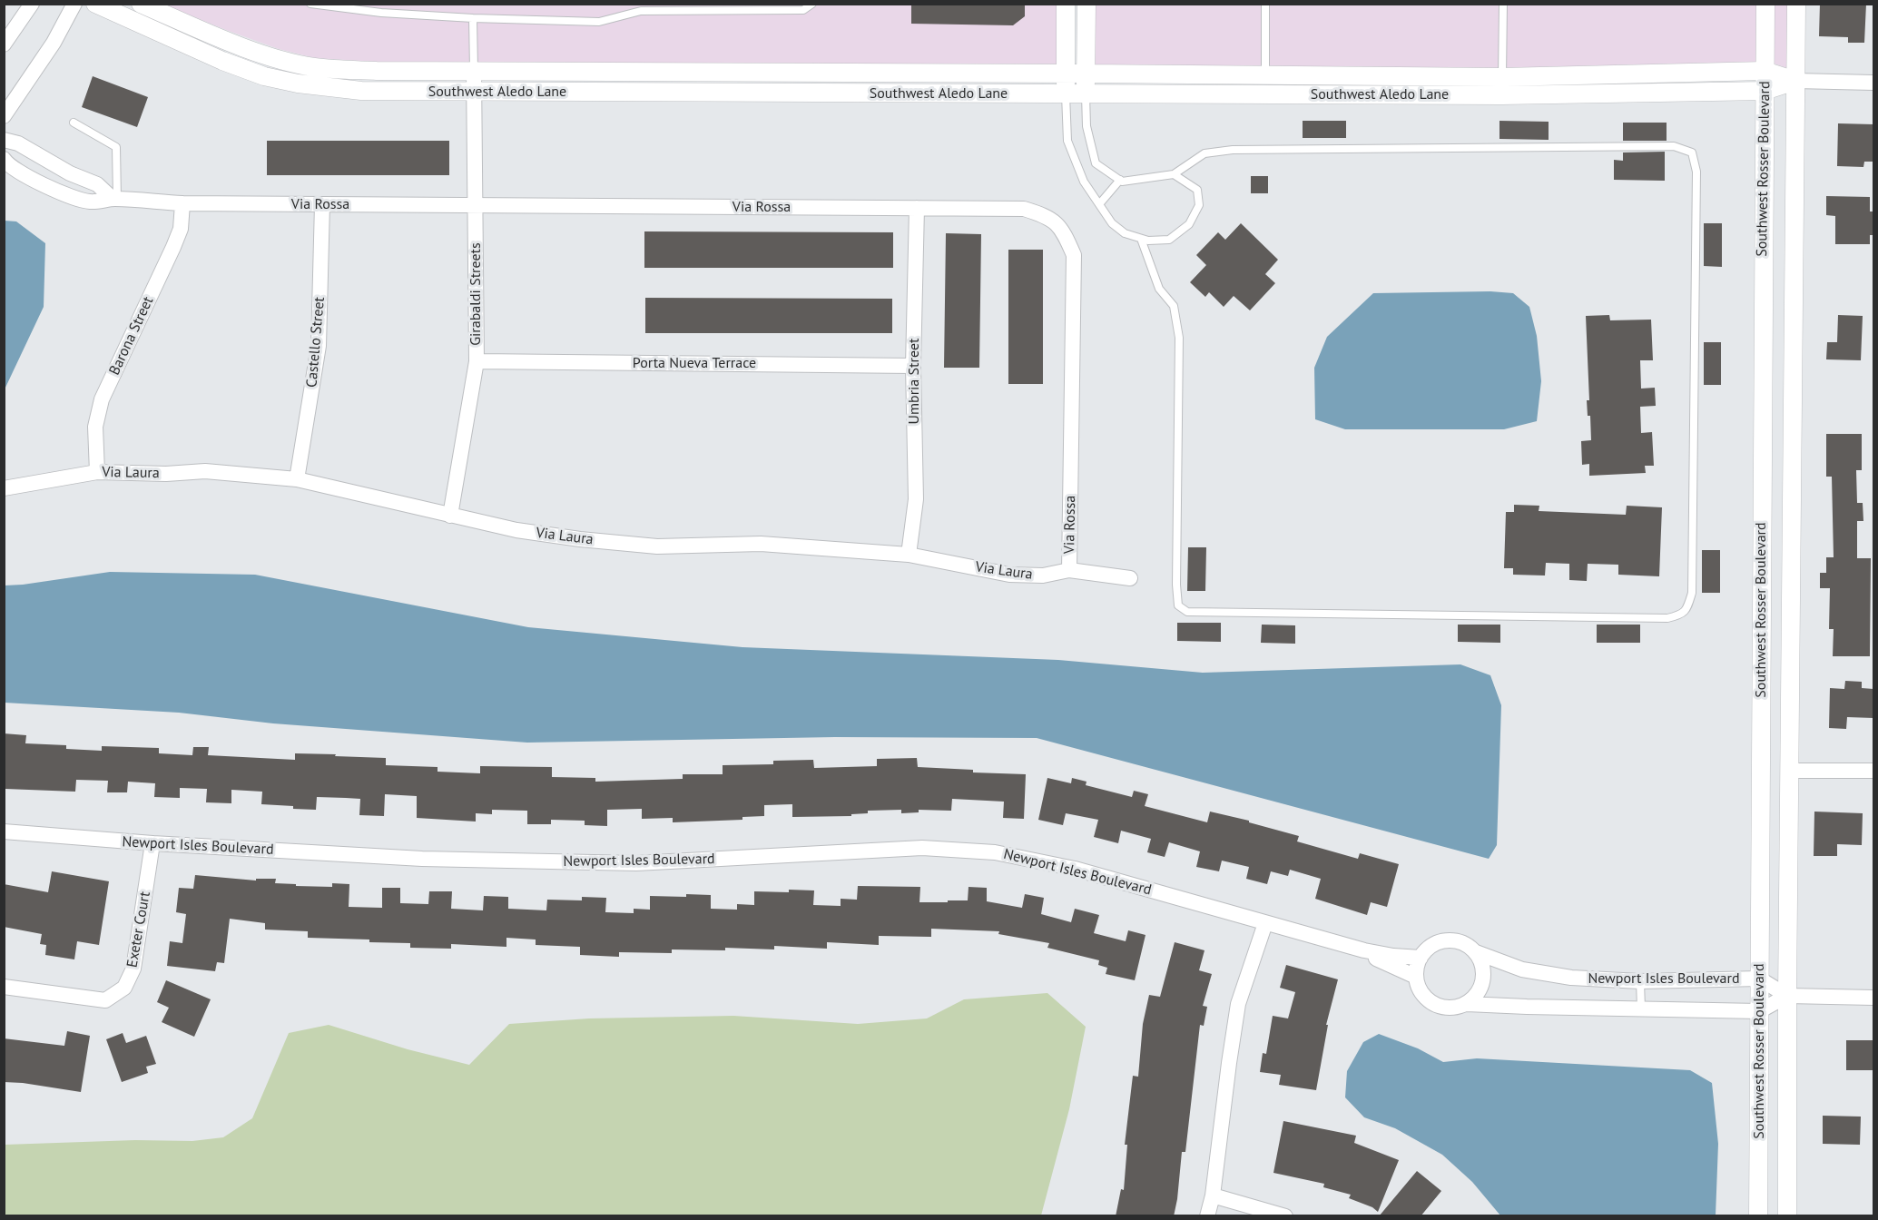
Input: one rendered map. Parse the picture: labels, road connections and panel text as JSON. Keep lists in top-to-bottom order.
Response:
{
  "streets": {
    "street": [
      "Southwest Aledo Lane",
      "Southwest Rosser Boulevard",
      "Via Rossa",
      "Girabaldi Streets",
      "Barona Street",
      "Castello Street",
      "Porta Nueva Terrace",
      "Umbria Street",
      "Via Laura",
      "Newport Isles Boulevard",
      "Exeter Court"
    ]
  },
  "crossings": [
    ["Southwest Aledo Lane", "Southwest Rosser Boulevard"],
    ["Southwest Aledo Lane", "Girabaldi Streets"],
    ["Southwest Rosser Boulevard", "Newport Isles Boulevard"],
    ["Via Rossa", "Girabaldi Streets"],
    ["Via Rossa", "Barona Street"],
    ["Via Rossa", "Castello Street"],
    ["Via Rossa", "Umbria Street"],
    ["Via Rossa", "Via Laura"],
    ["Girabaldi Streets", "Porta Nueva Terrace"],
    ["Girabaldi Streets", "Via Laura"],
    ["Barona Street", "Via Laura"],
    ["Castello Street", "Via Laura"],
    ["Porta Nueva Terrace", "Umbria Street"],
    ["Umbria Street", "Via Laura"],
    ["Newport Isles Boulevard", "Exeter Court"]
  ]
}
